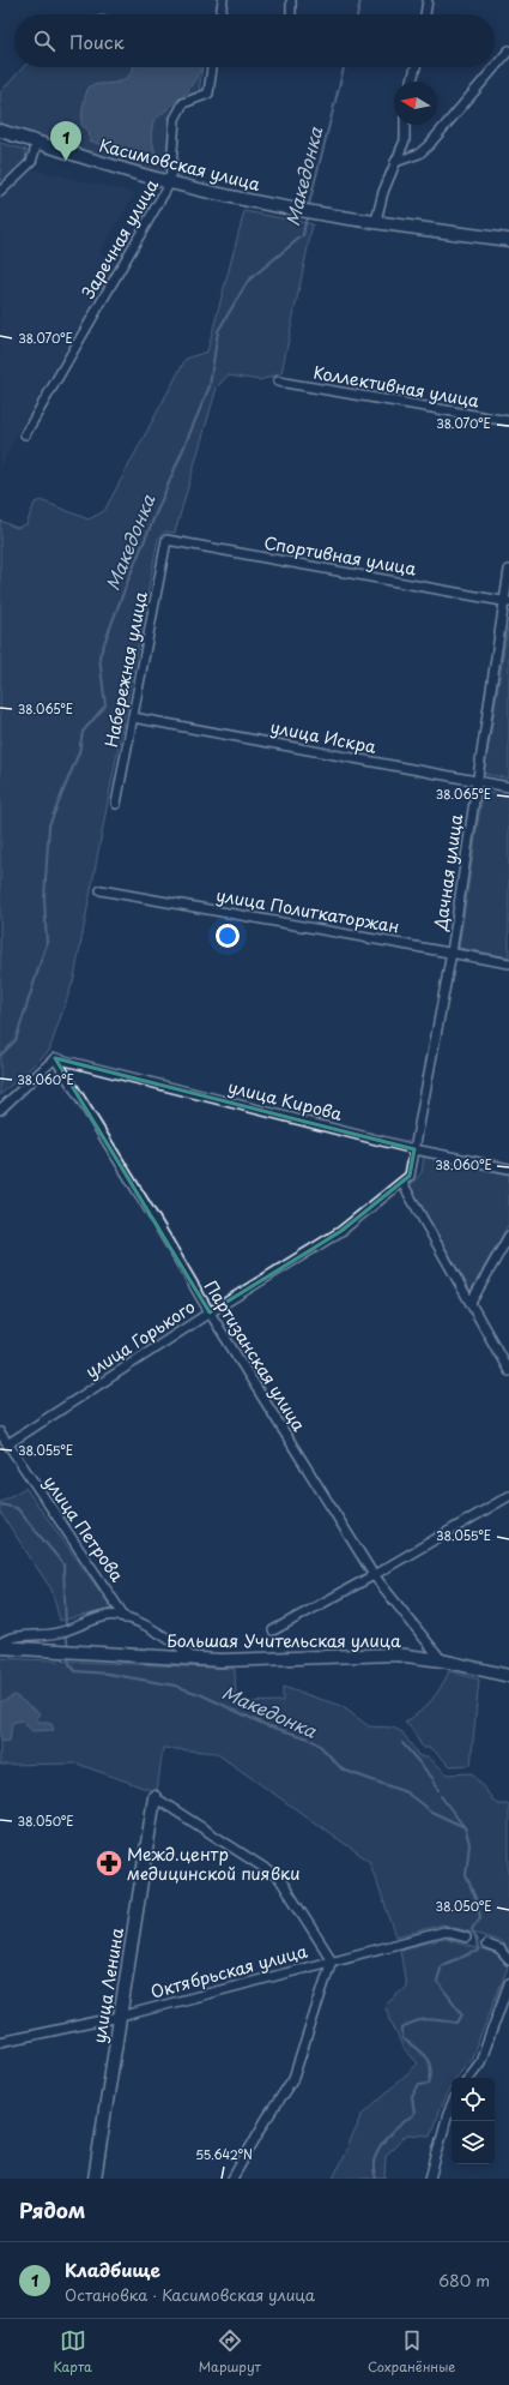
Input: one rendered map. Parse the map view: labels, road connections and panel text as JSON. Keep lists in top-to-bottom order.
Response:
{
  "streets": {
    "main road": ["Касимовская улица", "Большая Учительская улица", "улица Ленина"],
    "street": [
      "Заречная улица",
      "Коллективная улица",
      "Спортивная улица",
      "Набережная улица",
      "улица Искра",
      "Дачная улица",
      "улица Политкаторжан",
      "улица Кирова",
      "улица Горького",
      "Партизанская улица",
      "улица Петрова",
      "Октябрьская улица"
    ]
  },
  "crossings": [
    ["Касимовская улица", "Заречная улица"],
    ["Спортивная улица", "Набережная улица"],
    ["Спортивная улица", "Дачная улица"],
    ["Набережная улица", "улица Искра"],
    ["улица Искра", "Дачная улица"],
    ["Дачная улица", "улица Политкаторжан"],
    ["Дачная улица", "улица Кирова"],
    ["Дачная улица", "улица Горького"],
    ["улица Кирова", "улица Горького"],
    ["улица Кирова", "Партизанская улица"],
    ["улица Горького", "Партизанская улица"],
    ["улица Горького", "улица Петрова"],
    ["Партизанская улица", "Большая Учительская улица"],
    ["Октябрьская улица", "улица Ленина"]
  ],
  "water": ["Македонка"],
  "places": {
    "pharmacy": ["Межд.центр медицинской пиявки"]
  },
  "north": "left",
  "page": {
    "search": "Поиск",
    "pins": "1",
    "heading": "Рядом",
    "list": [
      {
        "mark": "1",
        "name": "Кладбище",
        "note": "Остановка · Касимовская улица",
        "value": "680 m"
      }
    ],
    "nav": ["Карта", "Маршрут", "Сохранённые"]
  },
  "coordinates": [
    "38.070°E",
    "38.065°E",
    "38.060°E",
    "38.055°E",
    "38.050°E",
    "55.642°N"
  ]
}
